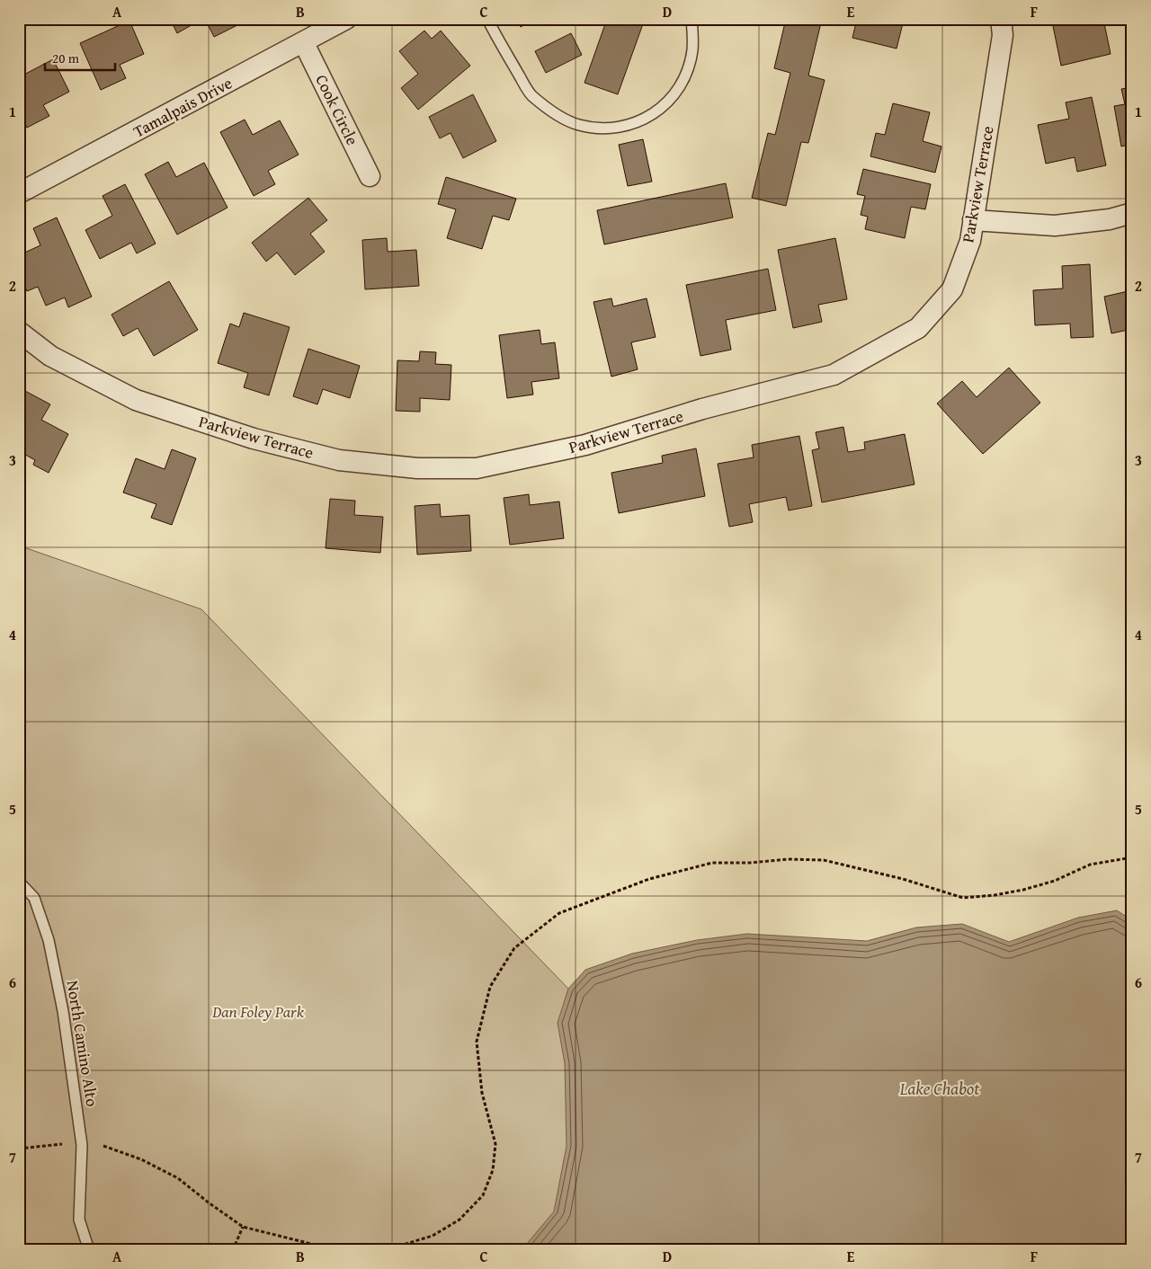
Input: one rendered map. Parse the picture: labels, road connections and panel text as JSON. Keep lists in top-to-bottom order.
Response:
{
  "streets": {
    "street": ["Tamalpais Drive", "Cook Circle", "Parkview Terrace"],
    "lane": ["North Camino Alto"]
  },
  "crossings": [
    ["Tamalpais Drive", "Cook Circle"]
  ],
  "water": ["Lake Chabot"],
  "parks": ["Dan Foley Park"],
  "scale_bar": "20 m",
  "grid": {
    "columns": [
      "A",
      "B",
      "C",
      "D",
      "E",
      "F"
    ],
    "rows": [
      "1",
      "2",
      "3",
      "4",
      "5",
      "6",
      "7"
    ]
  }
}
